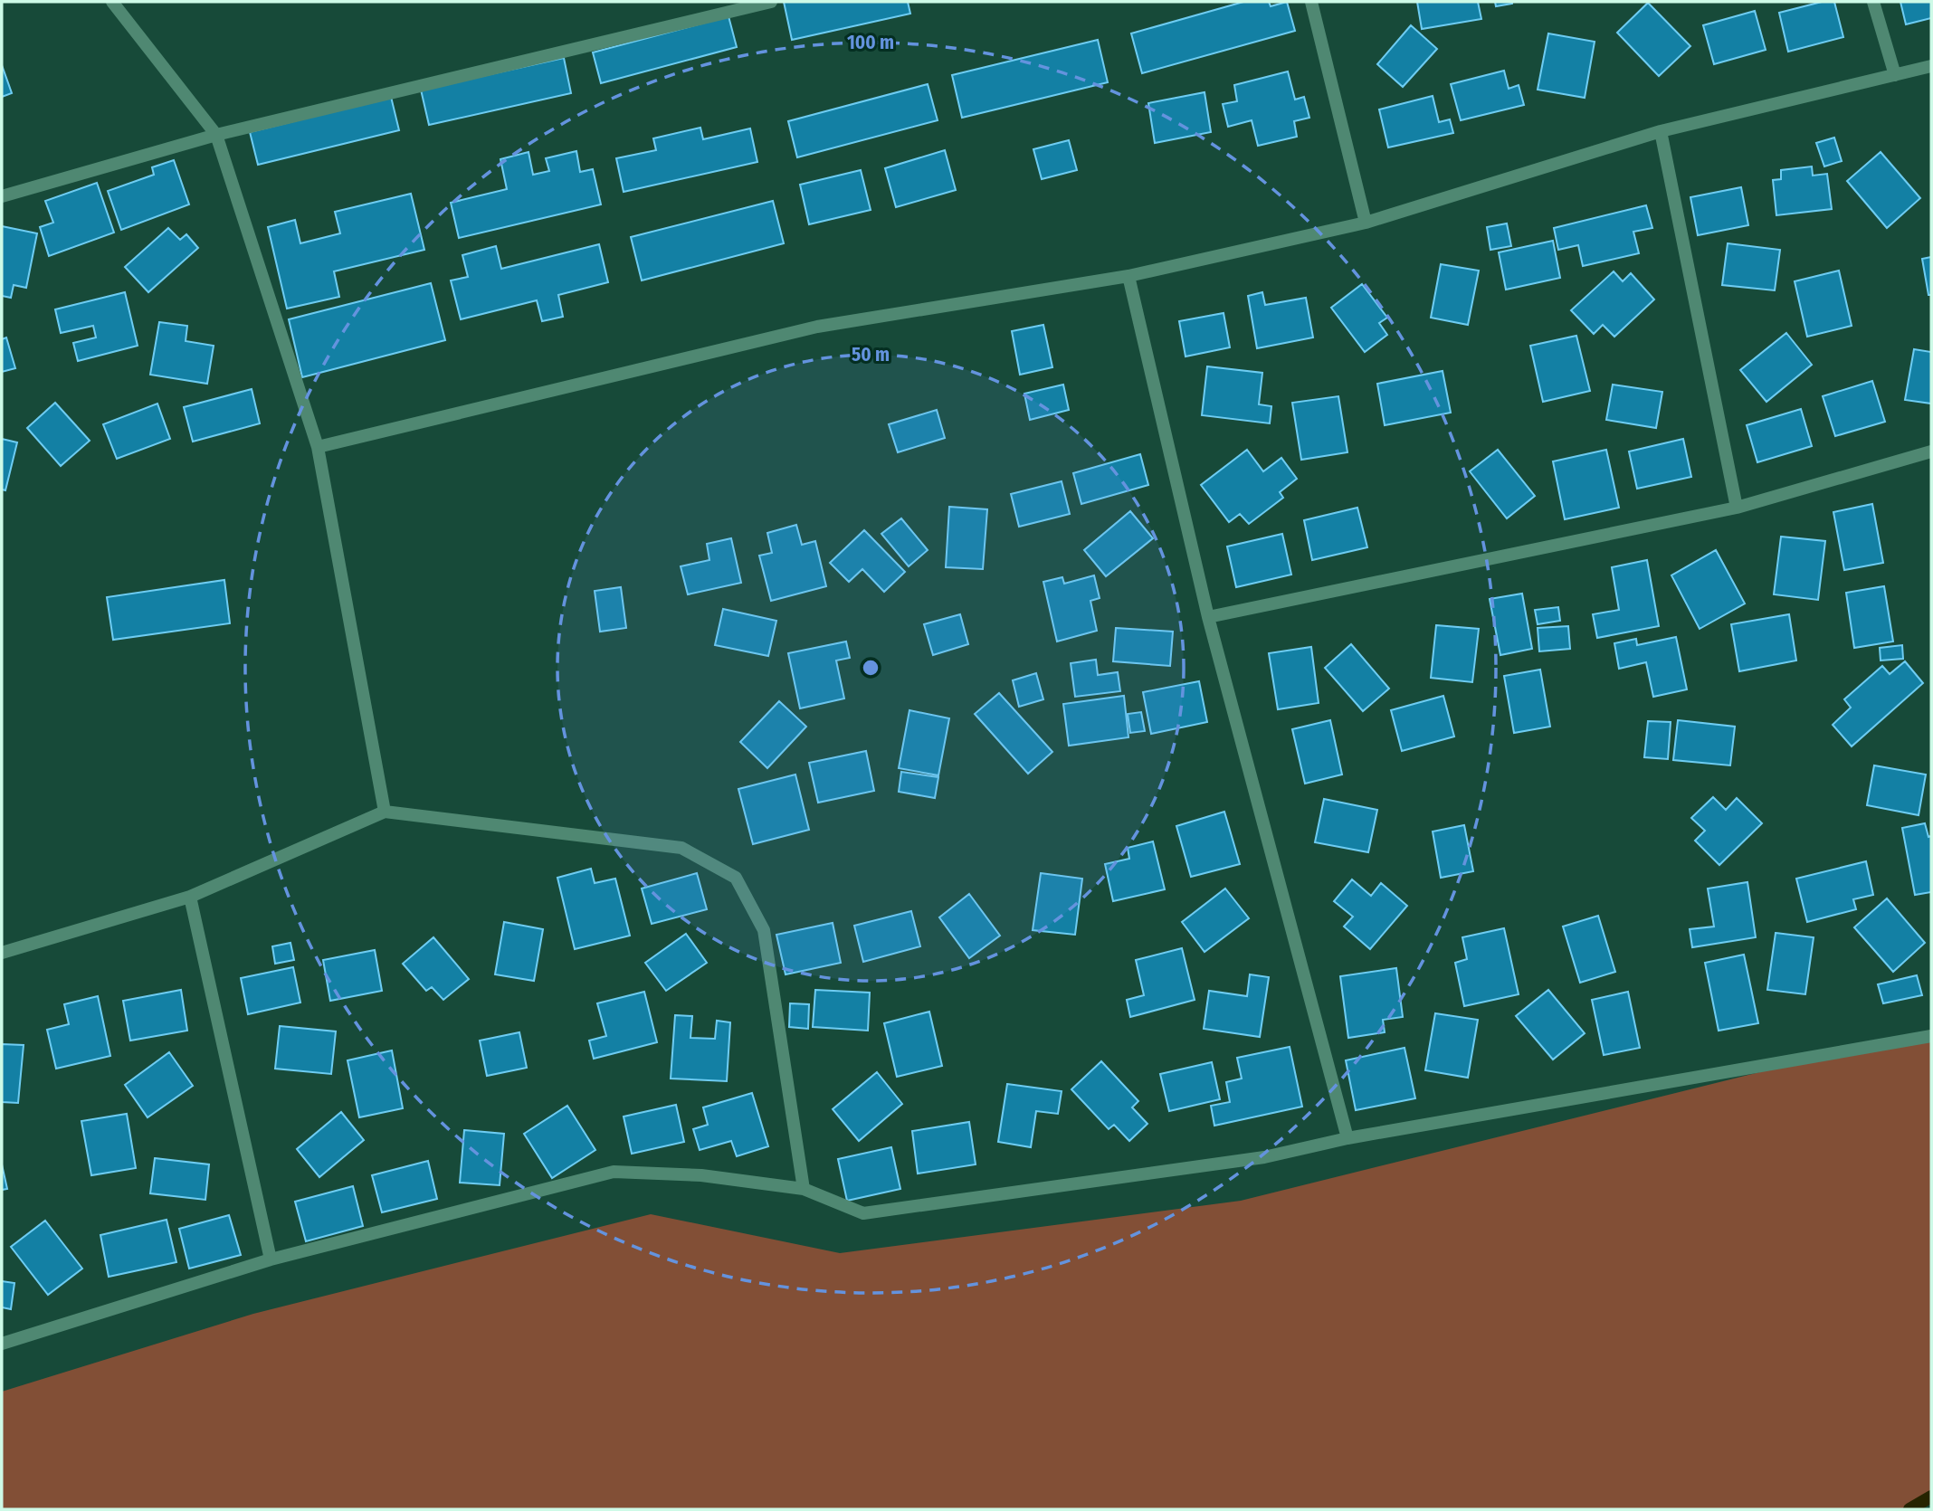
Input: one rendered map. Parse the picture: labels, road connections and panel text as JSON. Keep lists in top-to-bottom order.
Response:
{
  "rings": ["100 m", "50 m"]
}
